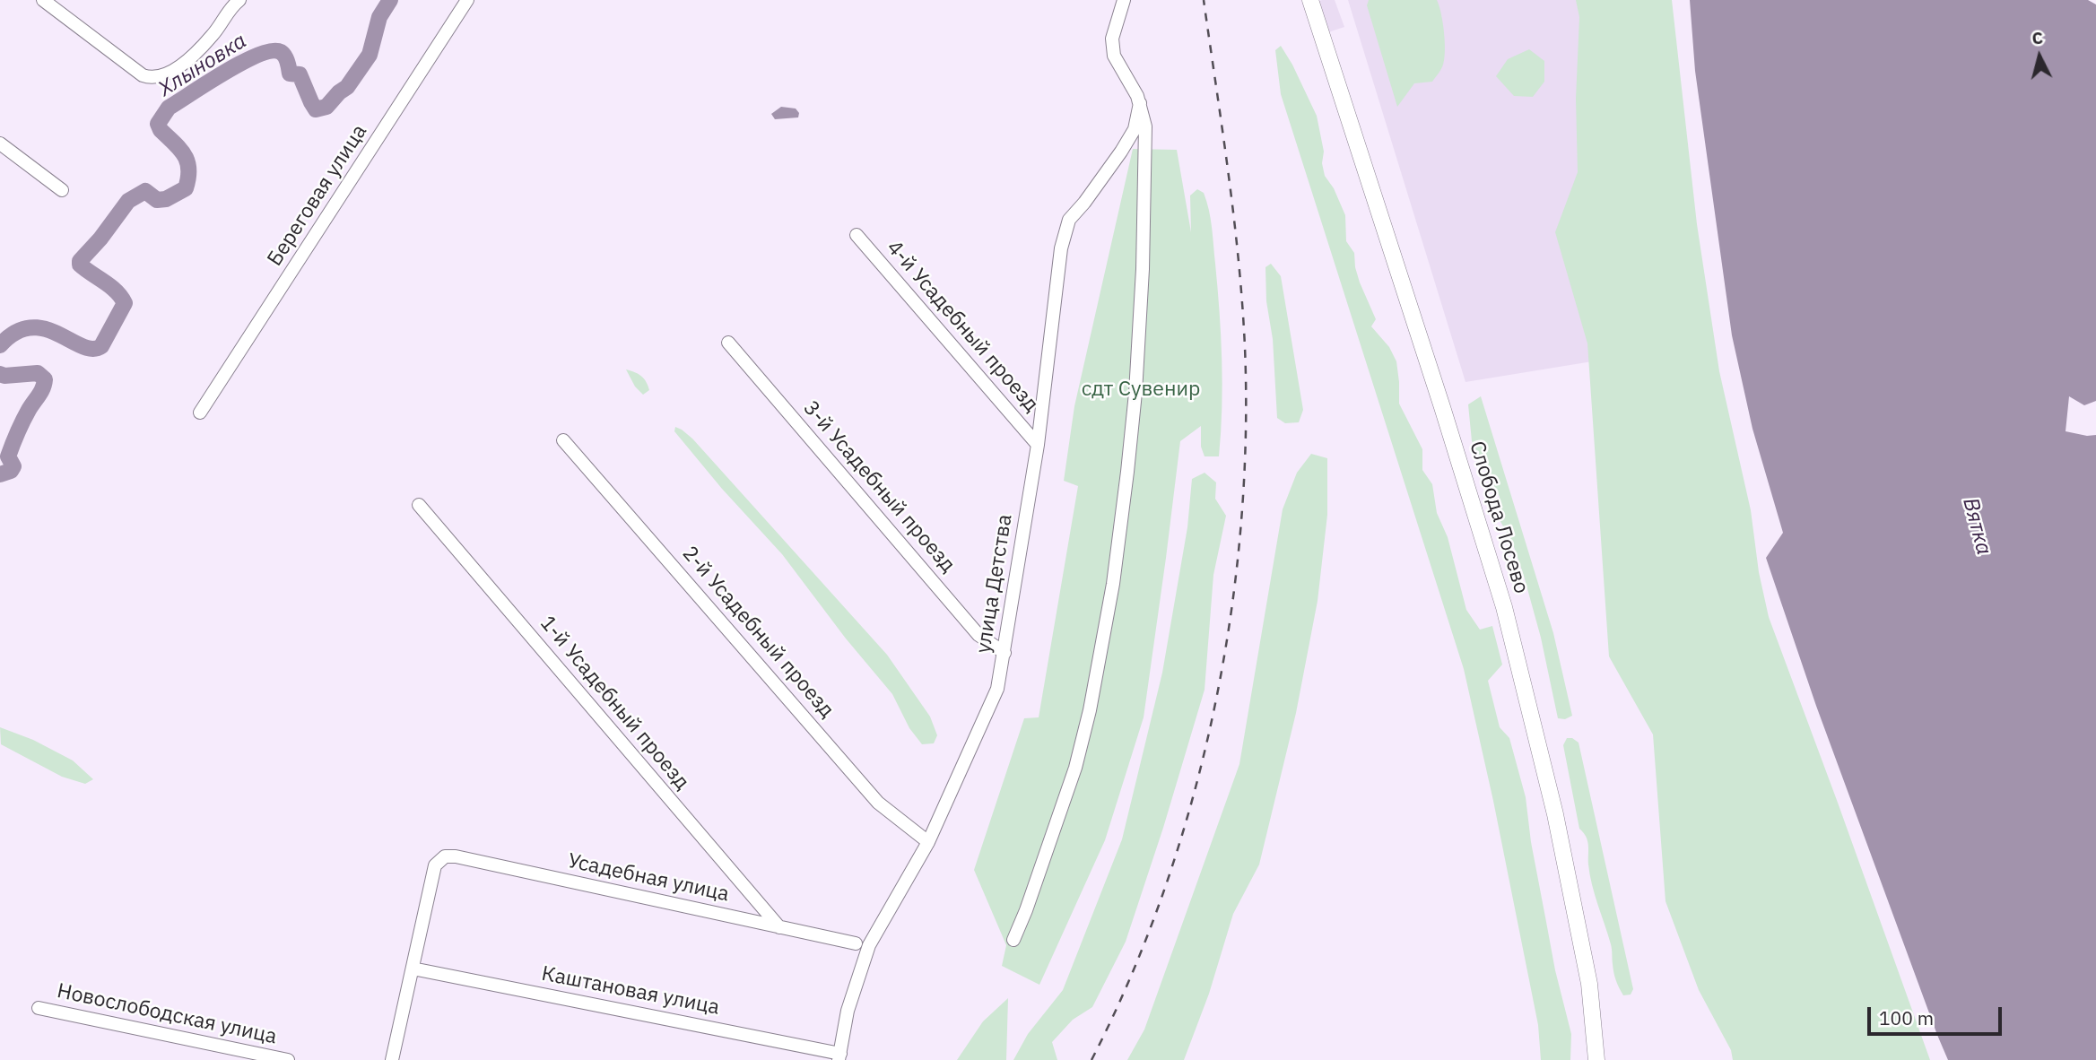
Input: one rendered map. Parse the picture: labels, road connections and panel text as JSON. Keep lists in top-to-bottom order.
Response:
{
  "streets": {
    "main road": ["Слобода Лосево"],
    "street": [
      "Береговая улица",
      "4-й Усадебный проезд",
      "3-й Усадебный проезд",
      "улица Детства",
      "2-й Усадебный проезд",
      "1-й Усадебный проезд",
      "Усадебная улица",
      "Каштановая улица",
      "Новослободская улица"
    ]
  },
  "crossings": [
    ["4-й Усадебный проезд", "улица Детства"],
    ["3-й Усадебный проезд", "улица Детства"],
    ["улица Детства", "2-й Усадебный проезд"],
    ["улица Детства", "Каштановая улица"],
    ["1-й Усадебный проезд", "Усадебная улица"],
    ["Усадебная улица", "Каштановая улица"]
  ],
  "water": ["Хлыновка", "Вятка"],
  "parks": ["сдт Сувенир"],
  "scale_bar": "100 m",
  "north": "top"
}
